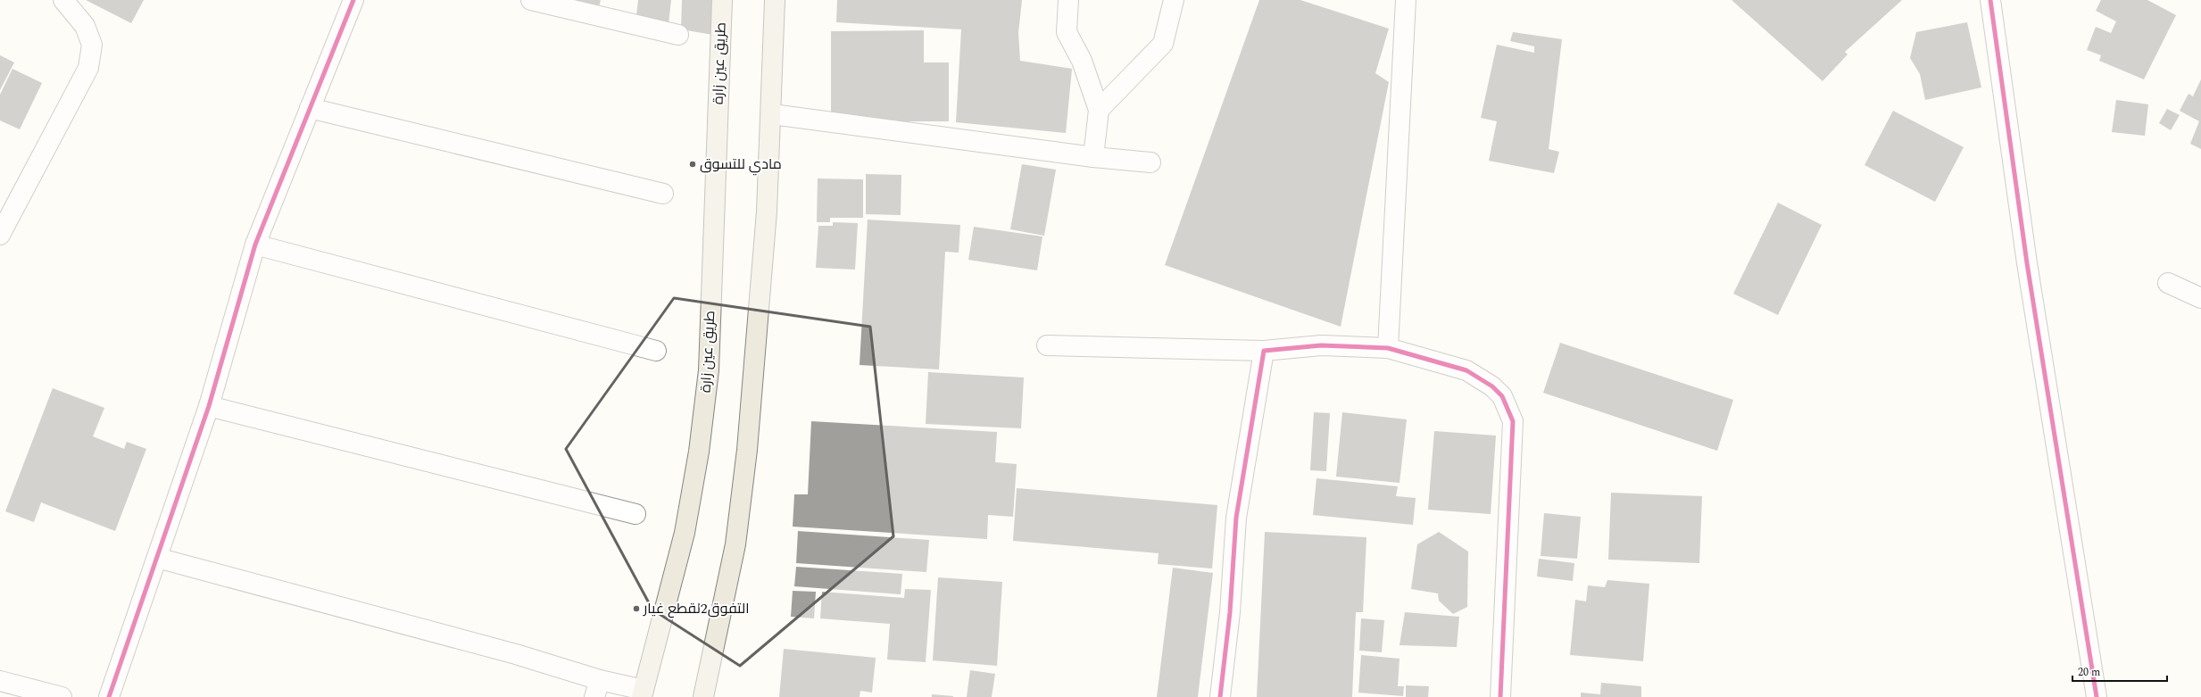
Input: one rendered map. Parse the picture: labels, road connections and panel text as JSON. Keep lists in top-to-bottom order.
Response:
{
  "streets": {
    "main road": ["طريق عين زارة"]
  },
  "places": ["مادي للتسوق", "التفوق2لقطع غيار"],
  "scale_bar": "20 m"
}
